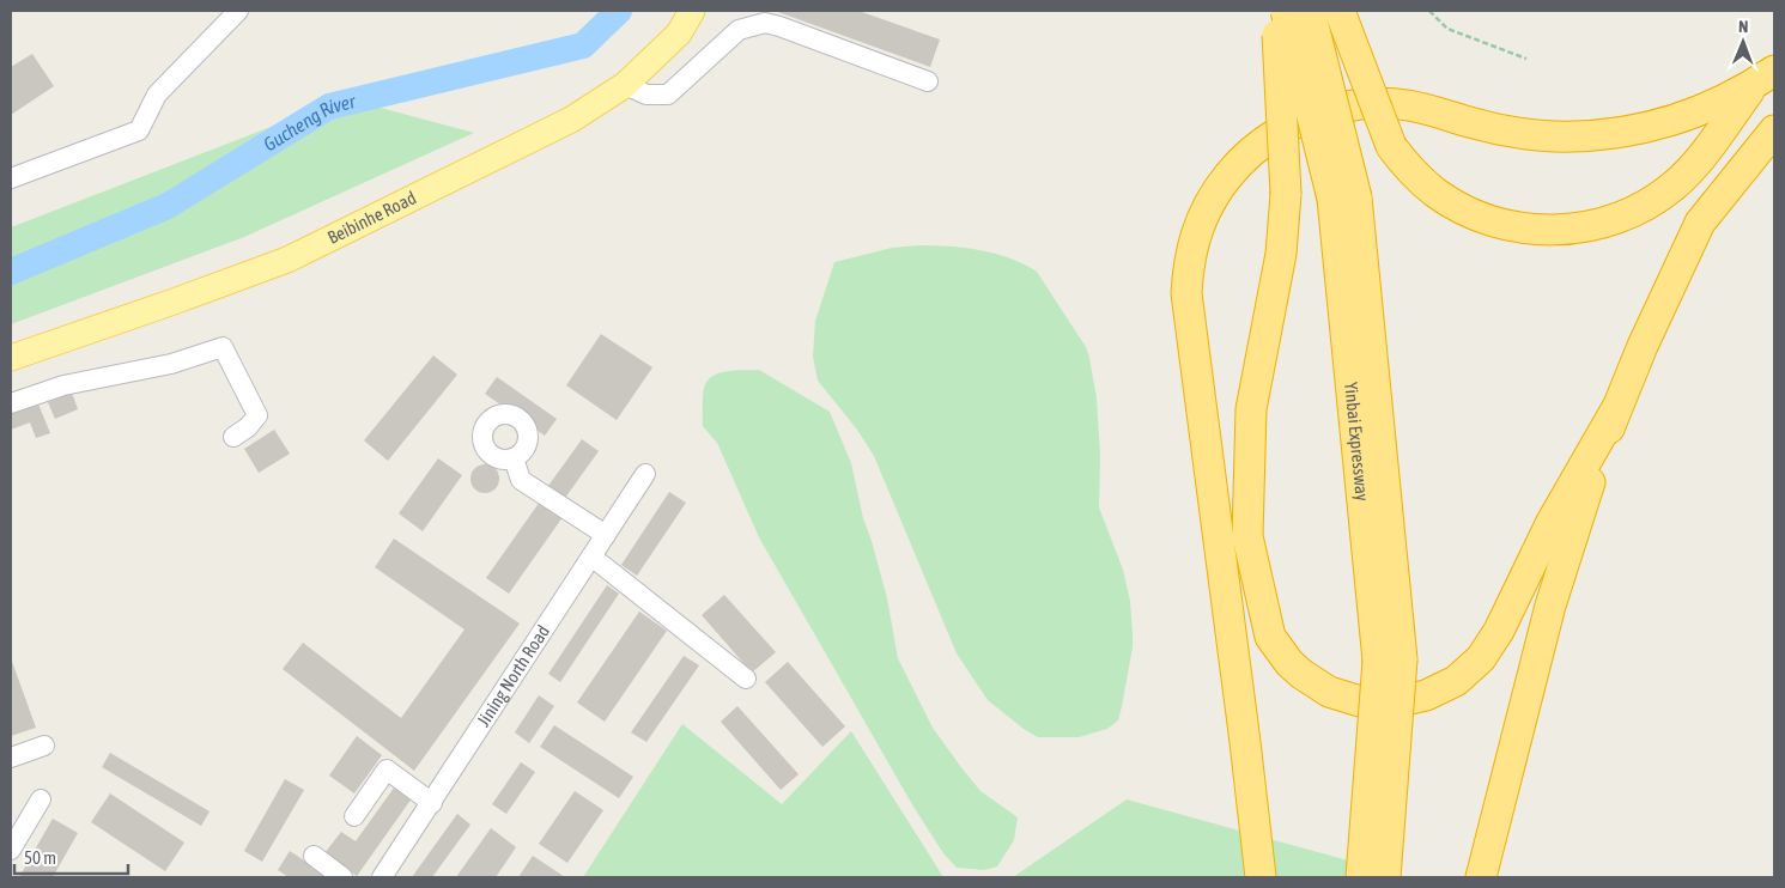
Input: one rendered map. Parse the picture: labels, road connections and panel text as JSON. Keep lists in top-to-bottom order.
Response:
{
  "streets": {
    "highway": ["Yinbai Expressway"],
    "main road": ["Beibinhe Road"],
    "street": ["Jining North Road"]
  },
  "water": ["Gucheng River"],
  "scale_bar": "50 m",
  "north": "top"
}
